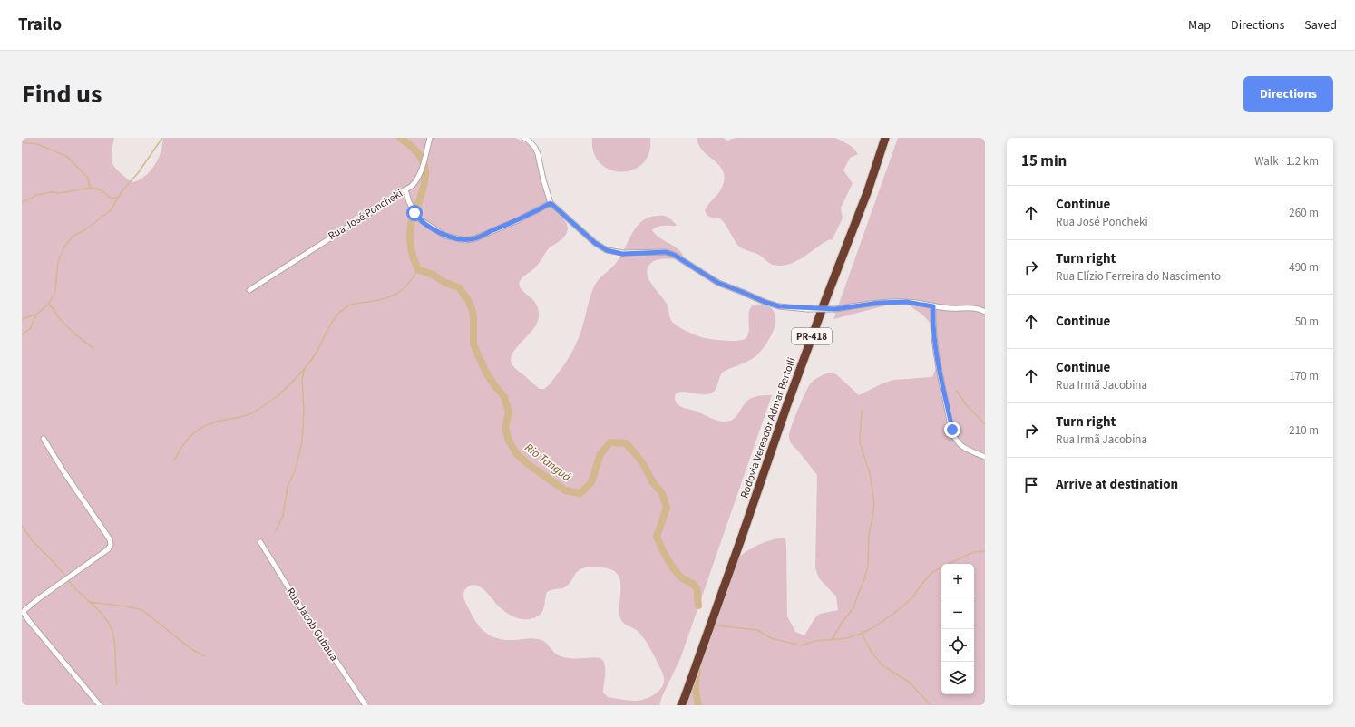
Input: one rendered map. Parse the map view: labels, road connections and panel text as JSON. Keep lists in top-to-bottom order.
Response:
{
  "streets": {
    "highway": ["PR-418", "Rodovia Vereador Admar Bertolli"],
    "street": ["Rua José Poncheki", "Rua Jacob Gubaua"]
  },
  "water": ["Rio Tanguá"],
  "page": {
    "header": "Trailo",
    "nav": ["Map", "Directions", "Saved"],
    "title": "Find us",
    "buttons": "Directions",
    "heading": ["15 min", "Walk · 1.2 km"],
    "list": [
      ["Continue", "Rua José Poncheki", "260 m"],
      ["Turn right", "Rua Elízio Ferreira do Nascimento", "490 m"],
      ["Continue", "50 m"],
      ["Continue", "Rua Irmã Jacobina", "170 m"],
      ["Turn right", "Rua Irmã Jacobina", "210 m"],
      "Arrive at destination"
    ],
    "map_buttons": ["+", "−"]
  }
}
